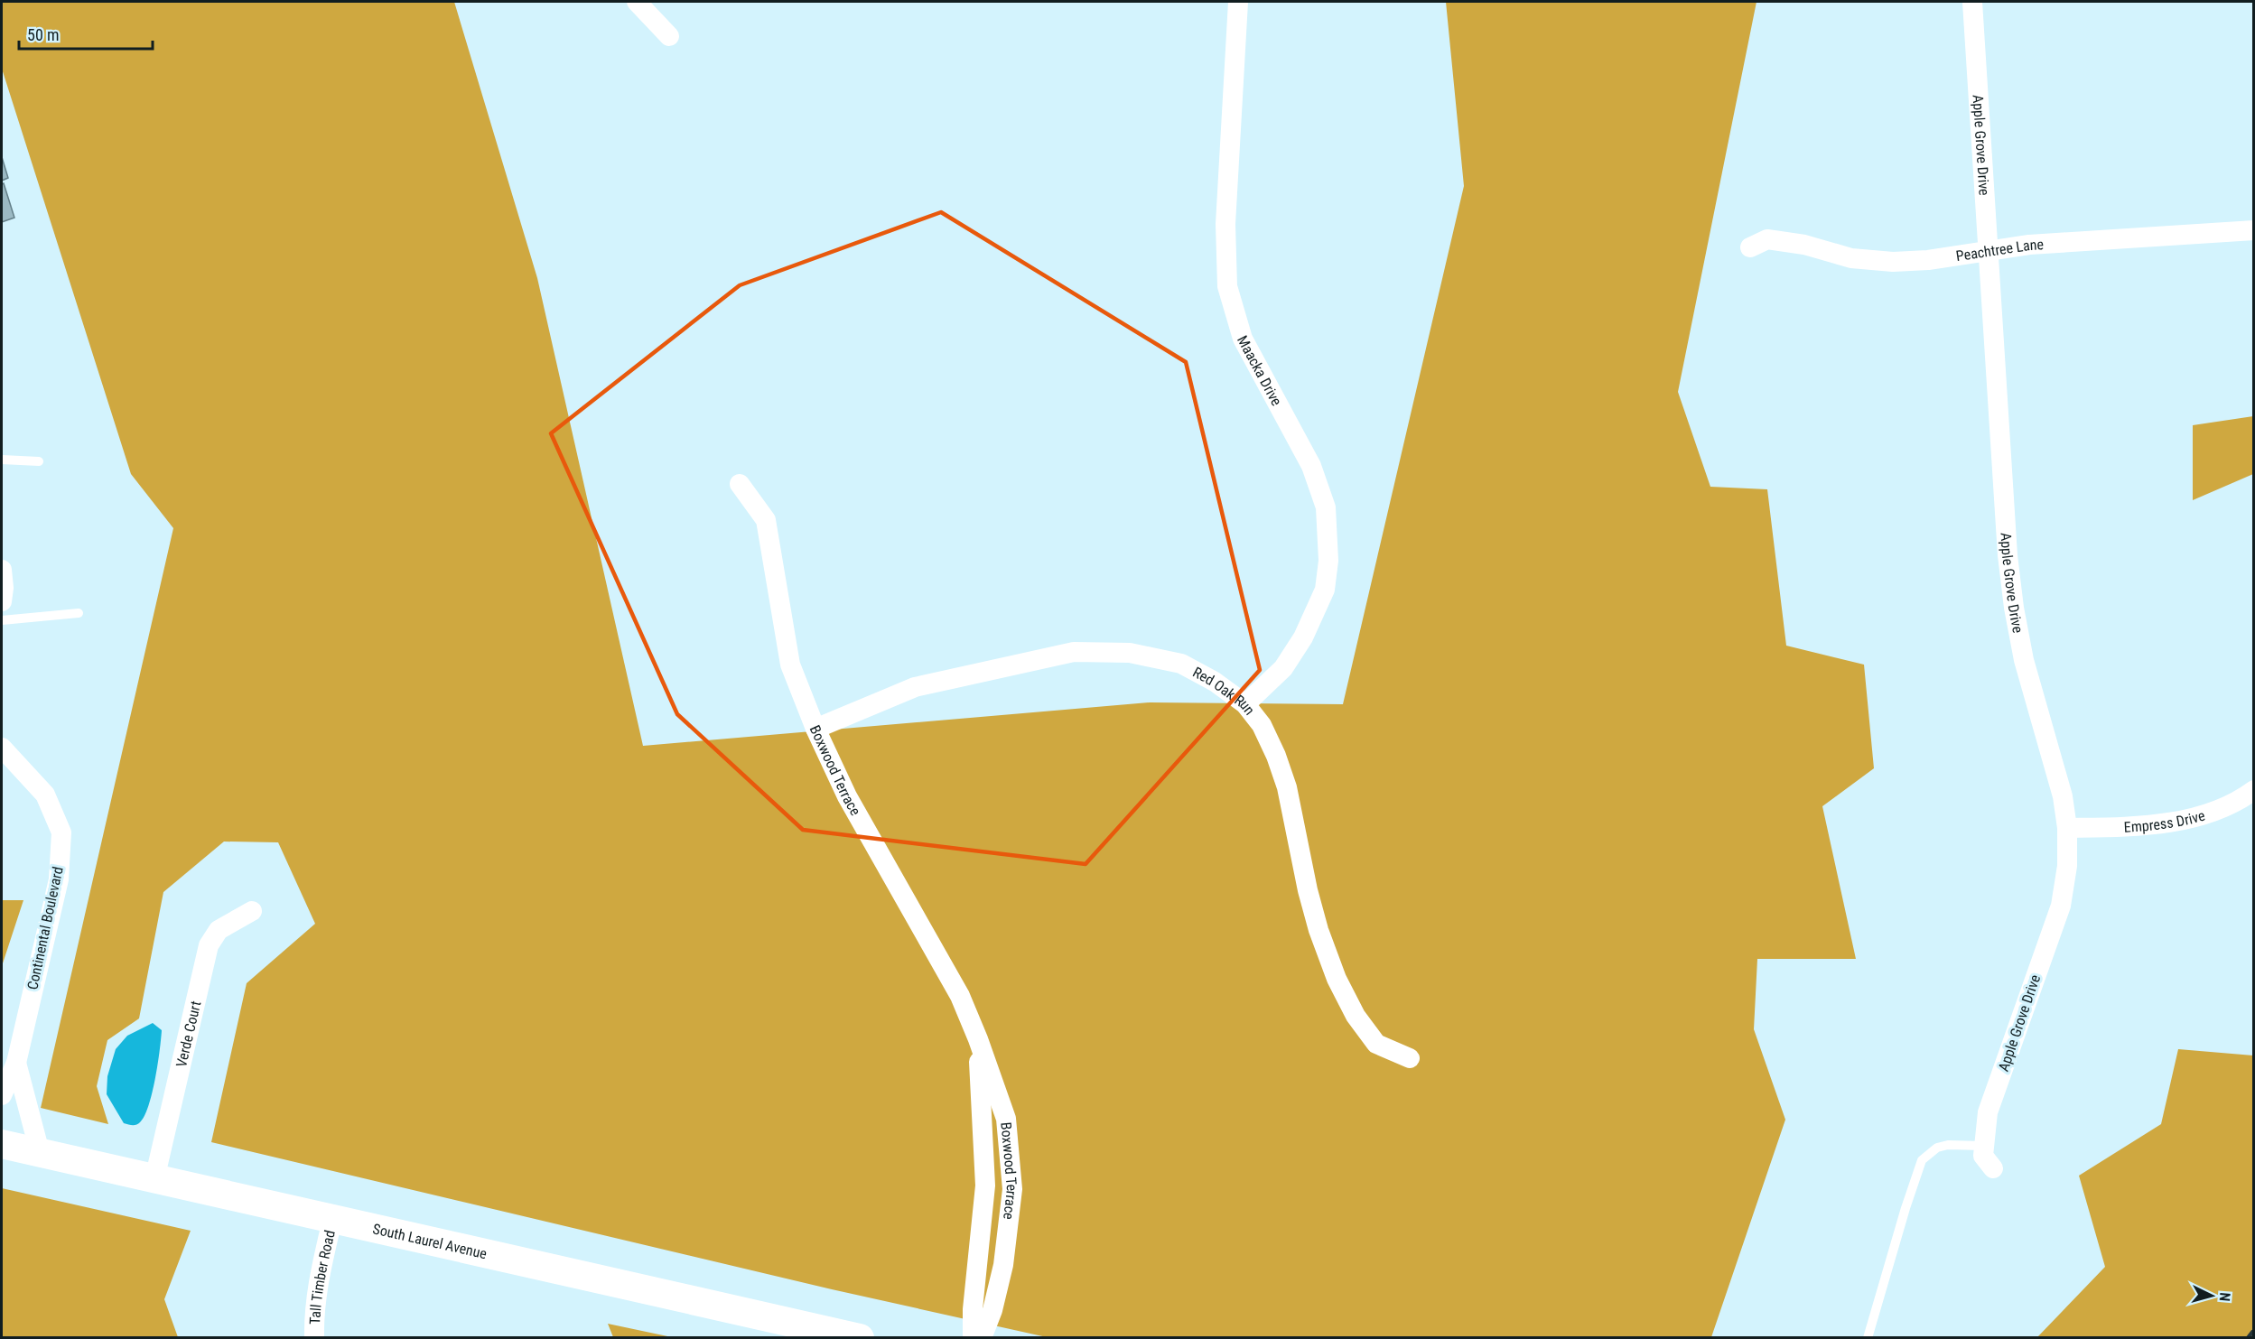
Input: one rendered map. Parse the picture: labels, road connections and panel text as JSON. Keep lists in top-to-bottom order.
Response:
{
  "streets": {
    "main road": ["South Laurel Avenue"],
    "street": [
      "Apple Grove Drive",
      "Peachtree Lane",
      "Maacka Drive",
      "Red Oak Run",
      "Boxwood Terrace",
      "Empress Drive",
      "Continental Boulevard",
      "Verde Court",
      "Tall Timber Road"
    ]
  },
  "crossings": [
    ["Apple Grove Drive", "Peachtree Lane"],
    ["Apple Grove Drive", "Empress Drive"],
    ["Maacka Drive", "Red Oak Run"],
    ["Red Oak Run", "Boxwood Terrace"],
    ["Continental Boulevard", "South Laurel Avenue"],
    ["Verde Court", "South Laurel Avenue"],
    ["South Laurel Avenue", "Tall Timber Road"]
  ],
  "scale_bar": "50 m",
  "north": "right"
}
